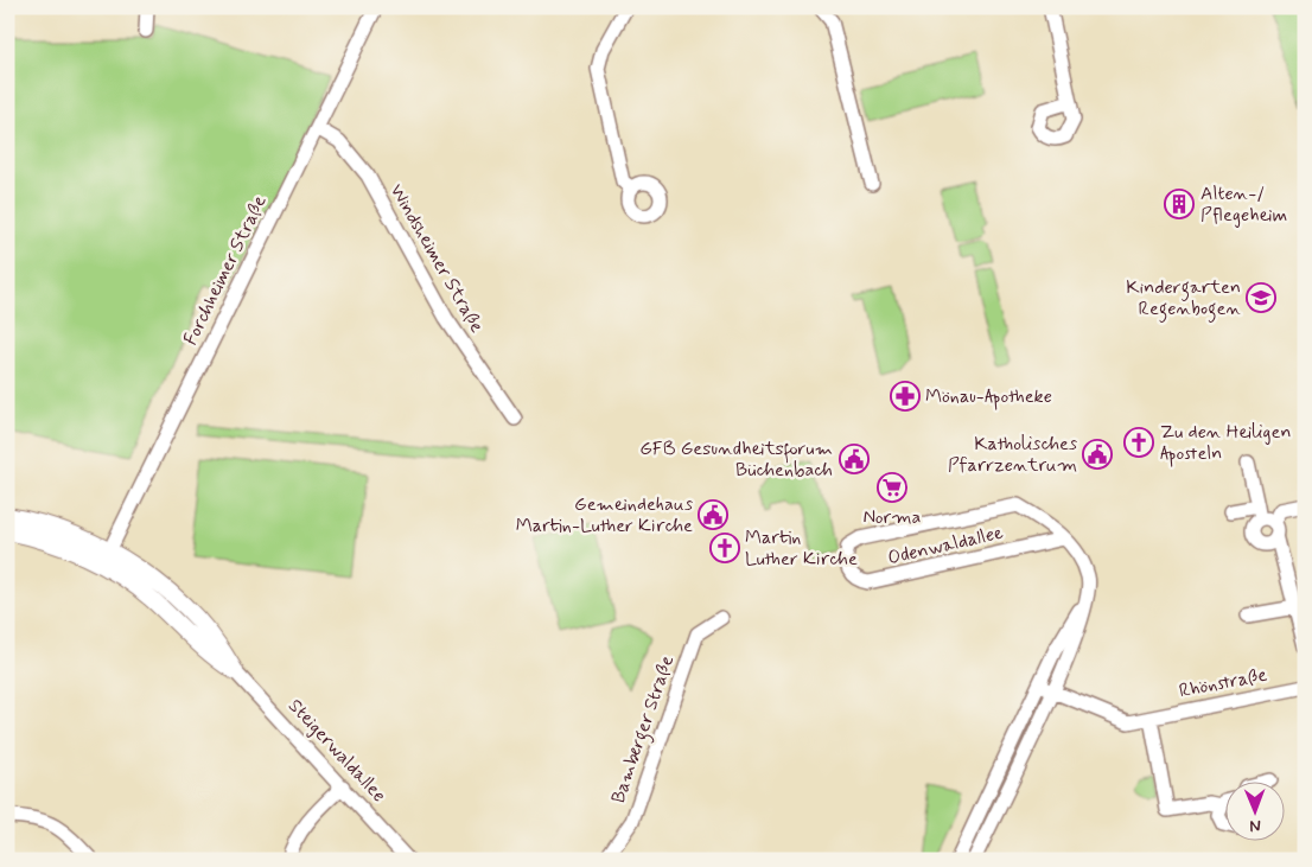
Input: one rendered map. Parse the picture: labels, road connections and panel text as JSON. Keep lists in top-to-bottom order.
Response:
{
  "streets": {
    "street": [
      "Windsheimer Straße",
      "Forchheimer Straße",
      "Odenwaldallee",
      "Rhönstraße",
      "Bamberger Straße",
      "Steigerwaldallee"
    ]
  },
  "crossings": [
    ["Windsheimer Straße", "Forchheimer Straße"],
    ["Forchheimer Straße", "Steigerwaldallee"],
    ["Odenwaldallee", "Rhönstraße"]
  ],
  "places": {
    "building": ["Alten-/ Pflegeheim"],
    "school or university": ["Kindergarten Regenbogen"],
    "pharmacy": ["Mönau-Apotheke"],
    "church": ["Zu den Heiligen Aposteln", "Martin Luther Kirche"],
    "public building": ["Katholisches Pfarrzentrum", "GFB Gesundheitsforum Büchenbach", "Gemeindehaus Martin-Luther Kirche"],
    "supermarket": ["Norma"]
  },
  "north": "bottom"
}
